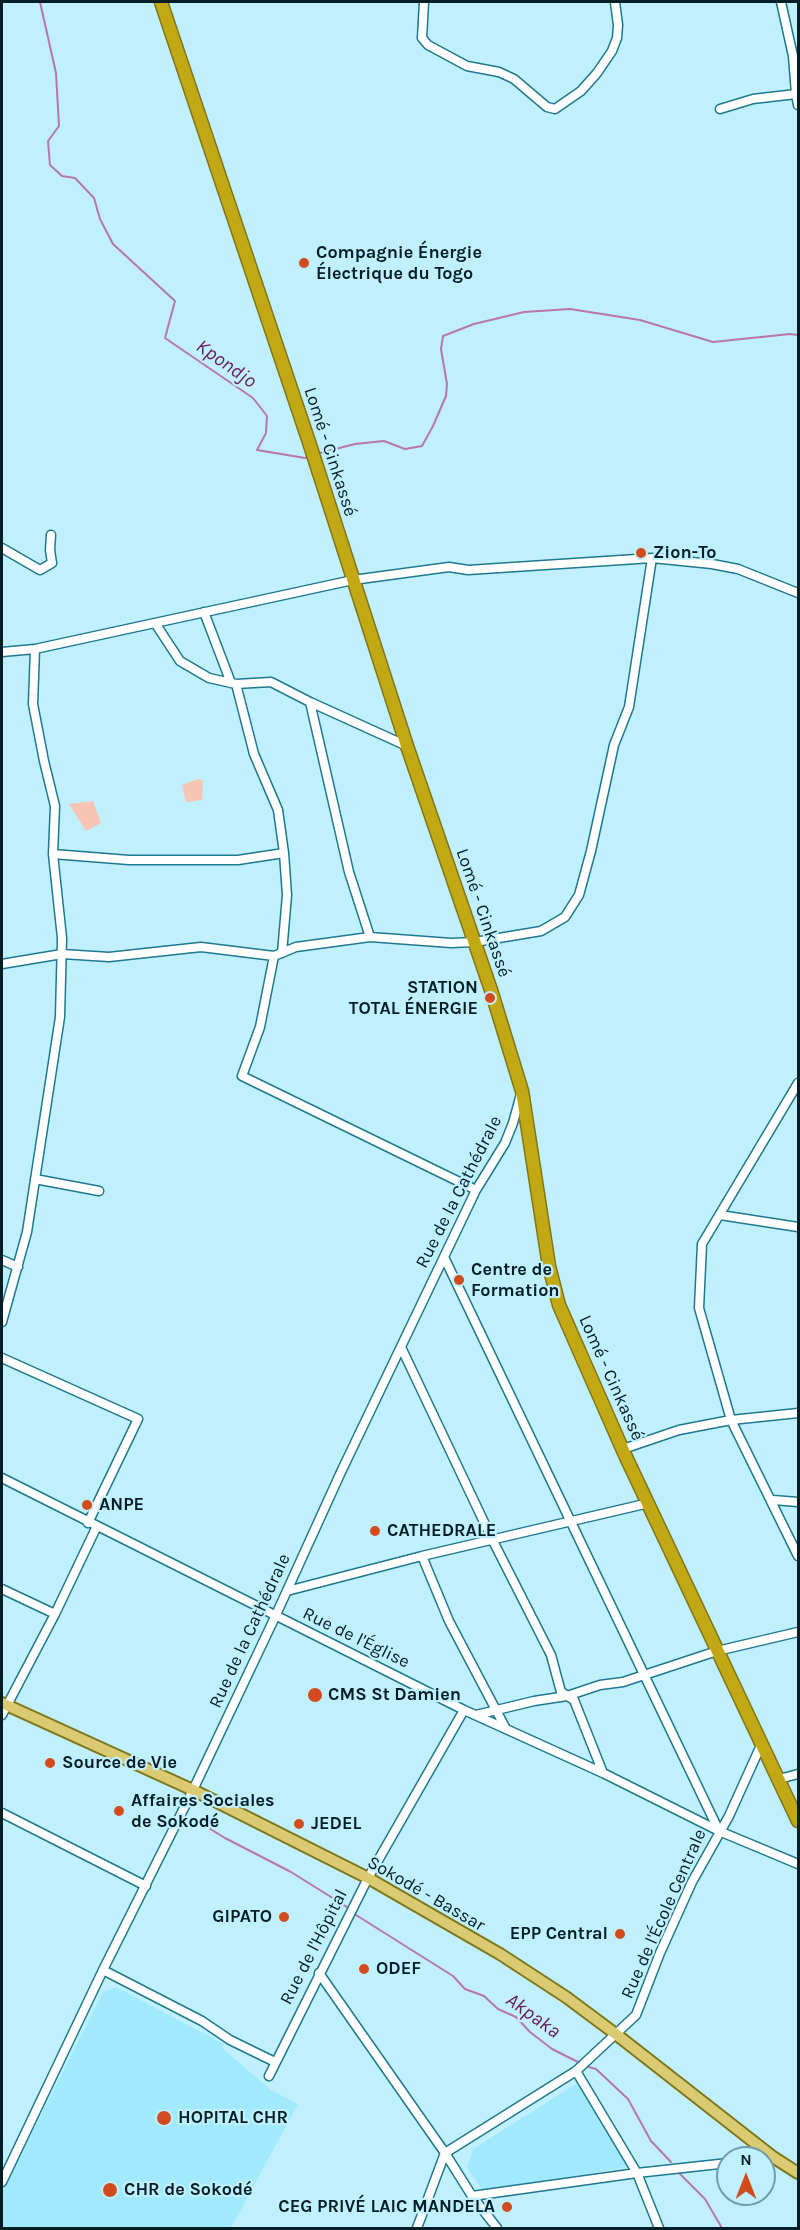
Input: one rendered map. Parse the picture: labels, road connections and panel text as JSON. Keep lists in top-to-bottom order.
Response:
{
  "streets": {
    "highway": ["Lomé - Cinkassé"],
    "main road": ["Sokodé - Bassar"],
    "street": [
      "Rue de la Cathédrale",
      "Rue de l'Église",
      "Rue de l'École Centrale",
      "Rue de l'Hôpital"
    ]
  },
  "crossings": [
    ["Lomé - Cinkassé", "Rue de la Cathédrale"],
    ["Lomé - Cinkassé", "Rue de l'École Centrale"],
    ["Rue de la Cathédrale", "Rue de l'Église"],
    ["Rue de la Cathédrale", "Sokodé - Bassar"],
    ["Rue de l'Église", "Rue de l'École Centrale"],
    ["Rue de l'Église", "Rue de l'Hôpital"],
    ["Sokodé - Bassar", "Rue de l'École Centrale"],
    ["Sokodé - Bassar", "Rue de l'Hôpital"]
  ],
  "water": ["Kpondjo", "Akpaka"],
  "places": [
    "Compagnie Énergie Électrique du Togo",
    "Zion-To",
    "STATION TOTAL ÉNERGIE",
    "Centre de Formation",
    "ANPE",
    "CATHEDRALE",
    "CMS St Damien",
    "Source de Vie",
    "Affaires Sociales de Sokodé",
    "JEDEL",
    "GIPATO",
    "EPP Central",
    "ODEF",
    "HOPITAL CHR",
    "CHR de Sokodé",
    "CEG PRIVÉ LAIC MANDELA"
  ],
  "north": "top"
}
